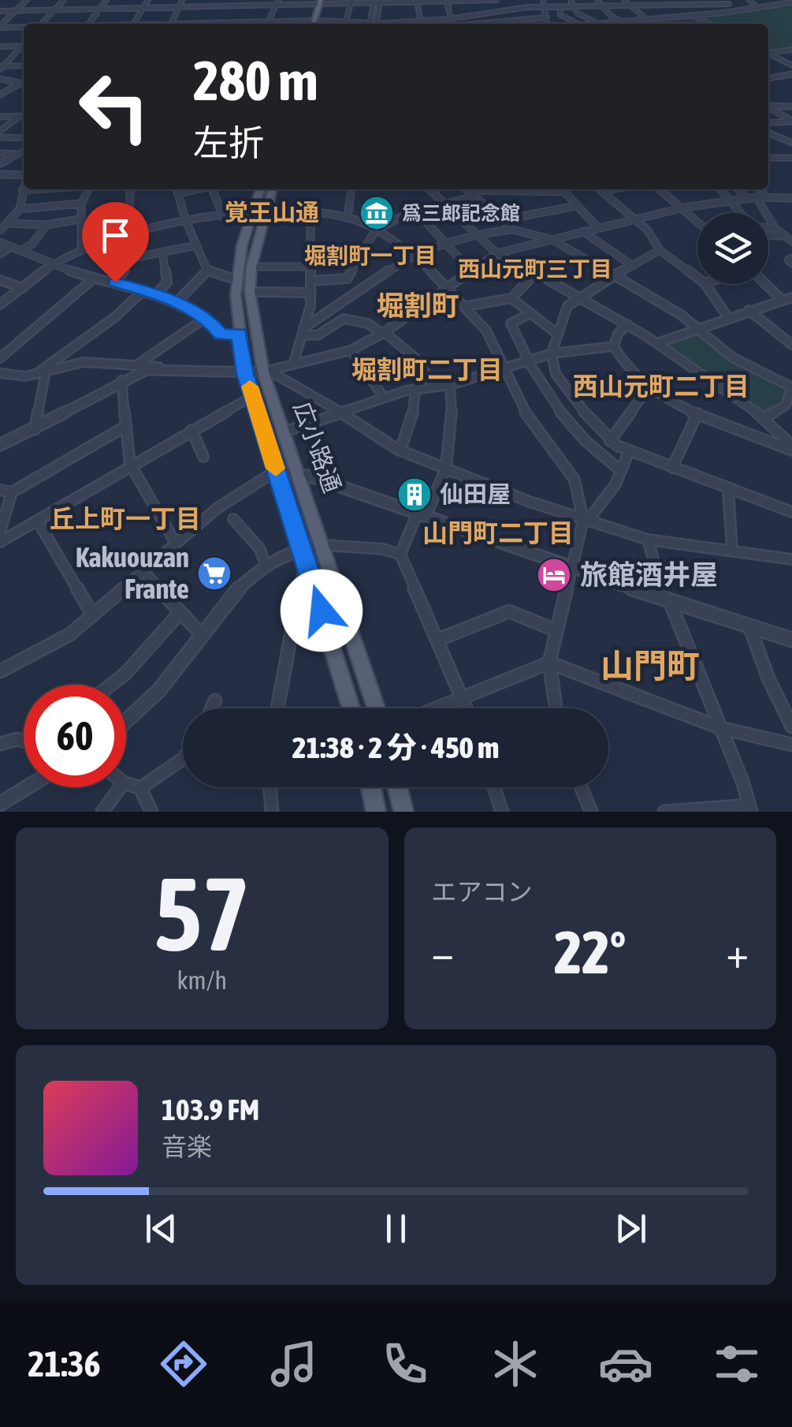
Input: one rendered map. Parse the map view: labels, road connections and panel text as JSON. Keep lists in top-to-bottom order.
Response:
{
  "streets": {
    "main road": ["広小路通"]
  },
  "districts": [
    "覚王山通",
    "堀割町一丁目",
    "西山元町三丁目",
    "堀割町",
    "堀割町二丁目",
    "西山元町二丁目",
    "丘上町一丁目",
    "山門町二丁目",
    "山門町"
  ],
  "places": {
    "museum": ["爲三郎記念館"],
    "building": ["仙田屋"],
    "supermarket": ["Kakuouzan Frante"],
    "hotel": ["旅館酒井屋"]
  },
  "page": {
    "turn": ["280 m", "左折"],
    "limit": "60",
    "trip": "21:38 · 2 分 · 450 m",
    "tile": [
      ["57", "km/h"],
      "エアコン"
    ],
    "heat": ["−", "22°", "+"],
    "song": ["103.9 FM", "音楽"],
    "tabs": "21:36"
  }
}
